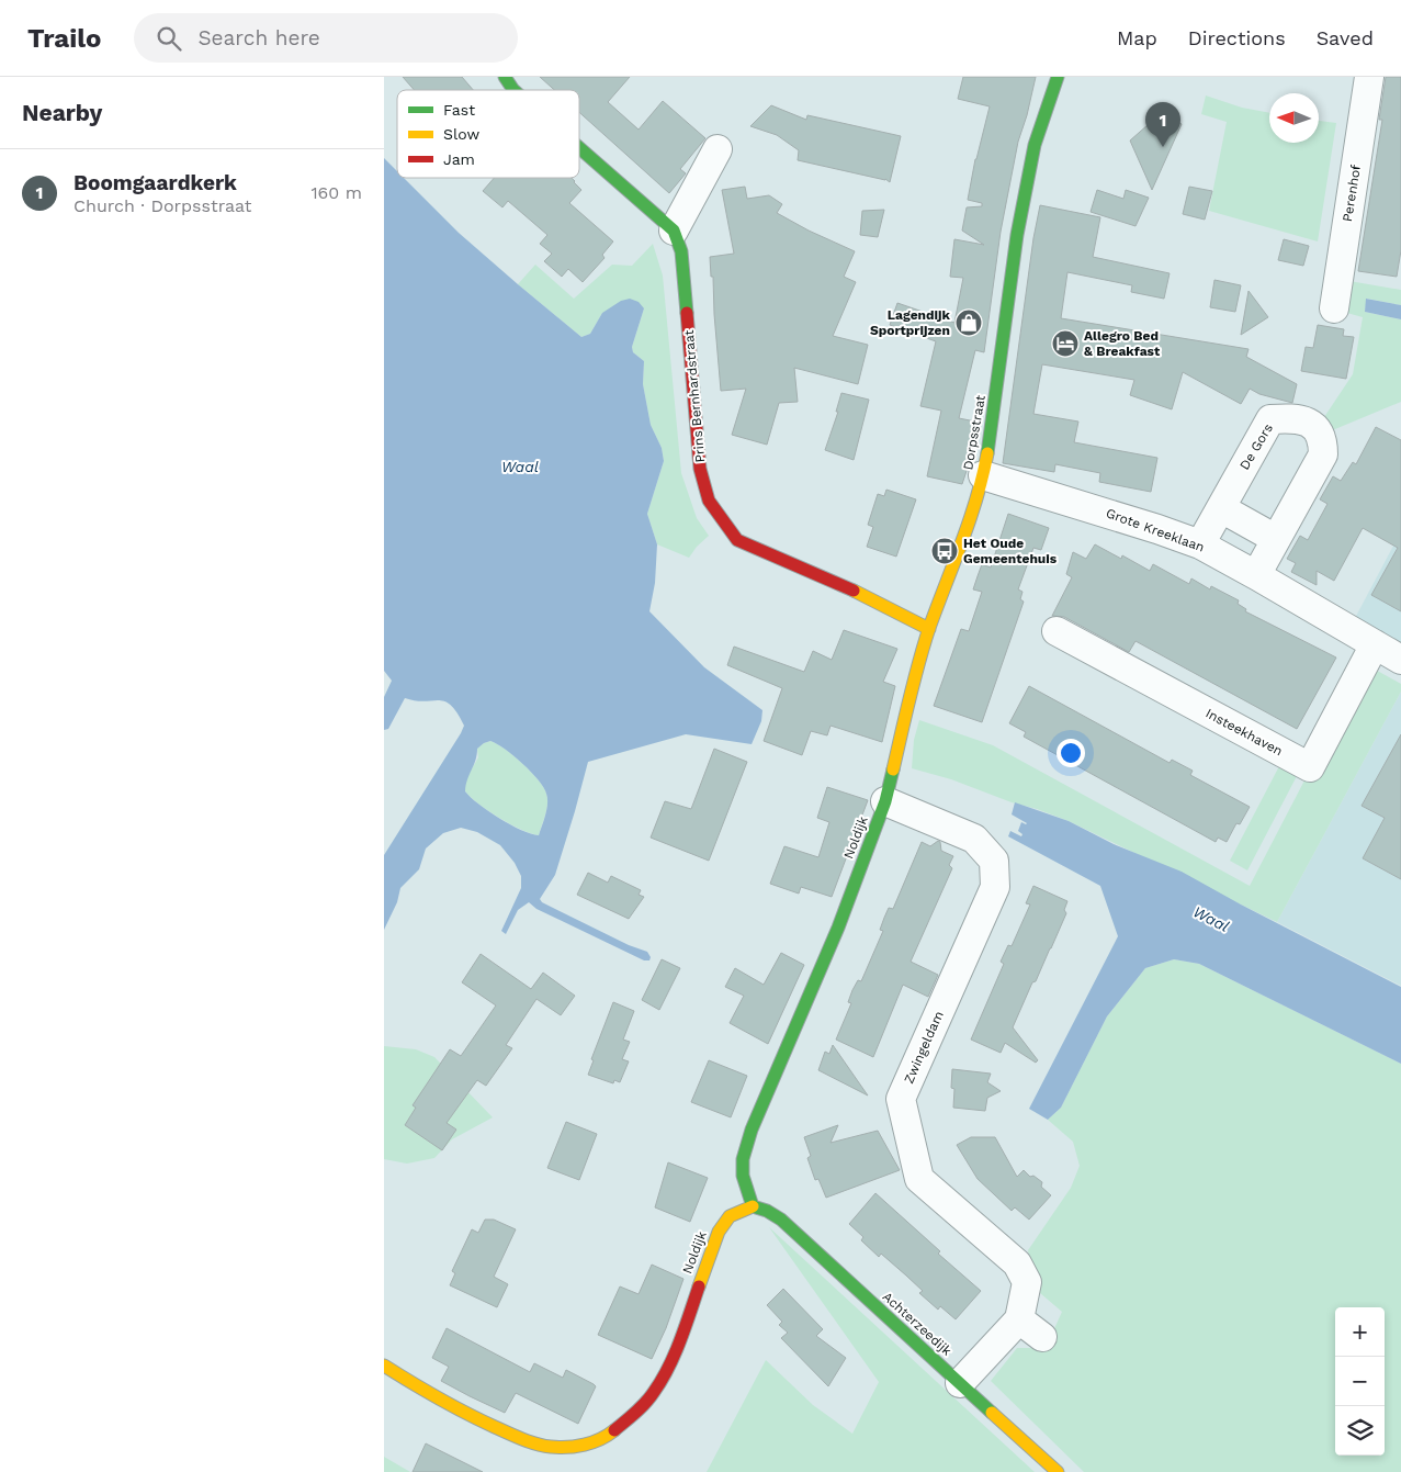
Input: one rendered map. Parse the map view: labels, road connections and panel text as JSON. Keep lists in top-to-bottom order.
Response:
{
  "streets": {
    "street": [
      "Perenhof",
      "Prins Bernhardstraat",
      "Dorpsstraat",
      "De Gors",
      "Grote Kreeklaan",
      "Insteekhaven",
      "Noldijk",
      "Zwingeldam",
      "Achterzeedijk"
    ]
  },
  "crossings": [
    ["Prins Bernhardstraat", "Dorpsstraat"],
    ["Dorpsstraat", "Grote Kreeklaan"],
    ["Dorpsstraat", "Noldijk"],
    ["Dorpsstraat", "Zwingeldam"],
    ["De Gors", "Grote Kreeklaan"],
    ["Grote Kreeklaan", "Insteekhaven"],
    ["Noldijk", "Zwingeldam"],
    ["Noldijk", "Achterzeedijk"]
  ],
  "water": ["Waal"],
  "places": {
    "shop": ["Lagendijk Sportprijzen"],
    "hotel": ["Allegro Bed & Breakfast"],
    "bus stop": ["Het Oude Gemeentehuis"]
  },
  "legend": ["Fast", "Slow", "Jam"],
  "north": "left",
  "page": {
    "header": "Trailo",
    "search": "Search here",
    "nav": ["Map", "Directions", "Saved"],
    "heading": "Nearby",
    "pins": "1",
    "list": [
      {
        "mark": "1",
        "name": "Boomgaardkerk",
        "note": "Church · Dorpsstraat",
        "value": "160 m"
      }
    ],
    "map_buttons": ["+", "−"]
  }
}
